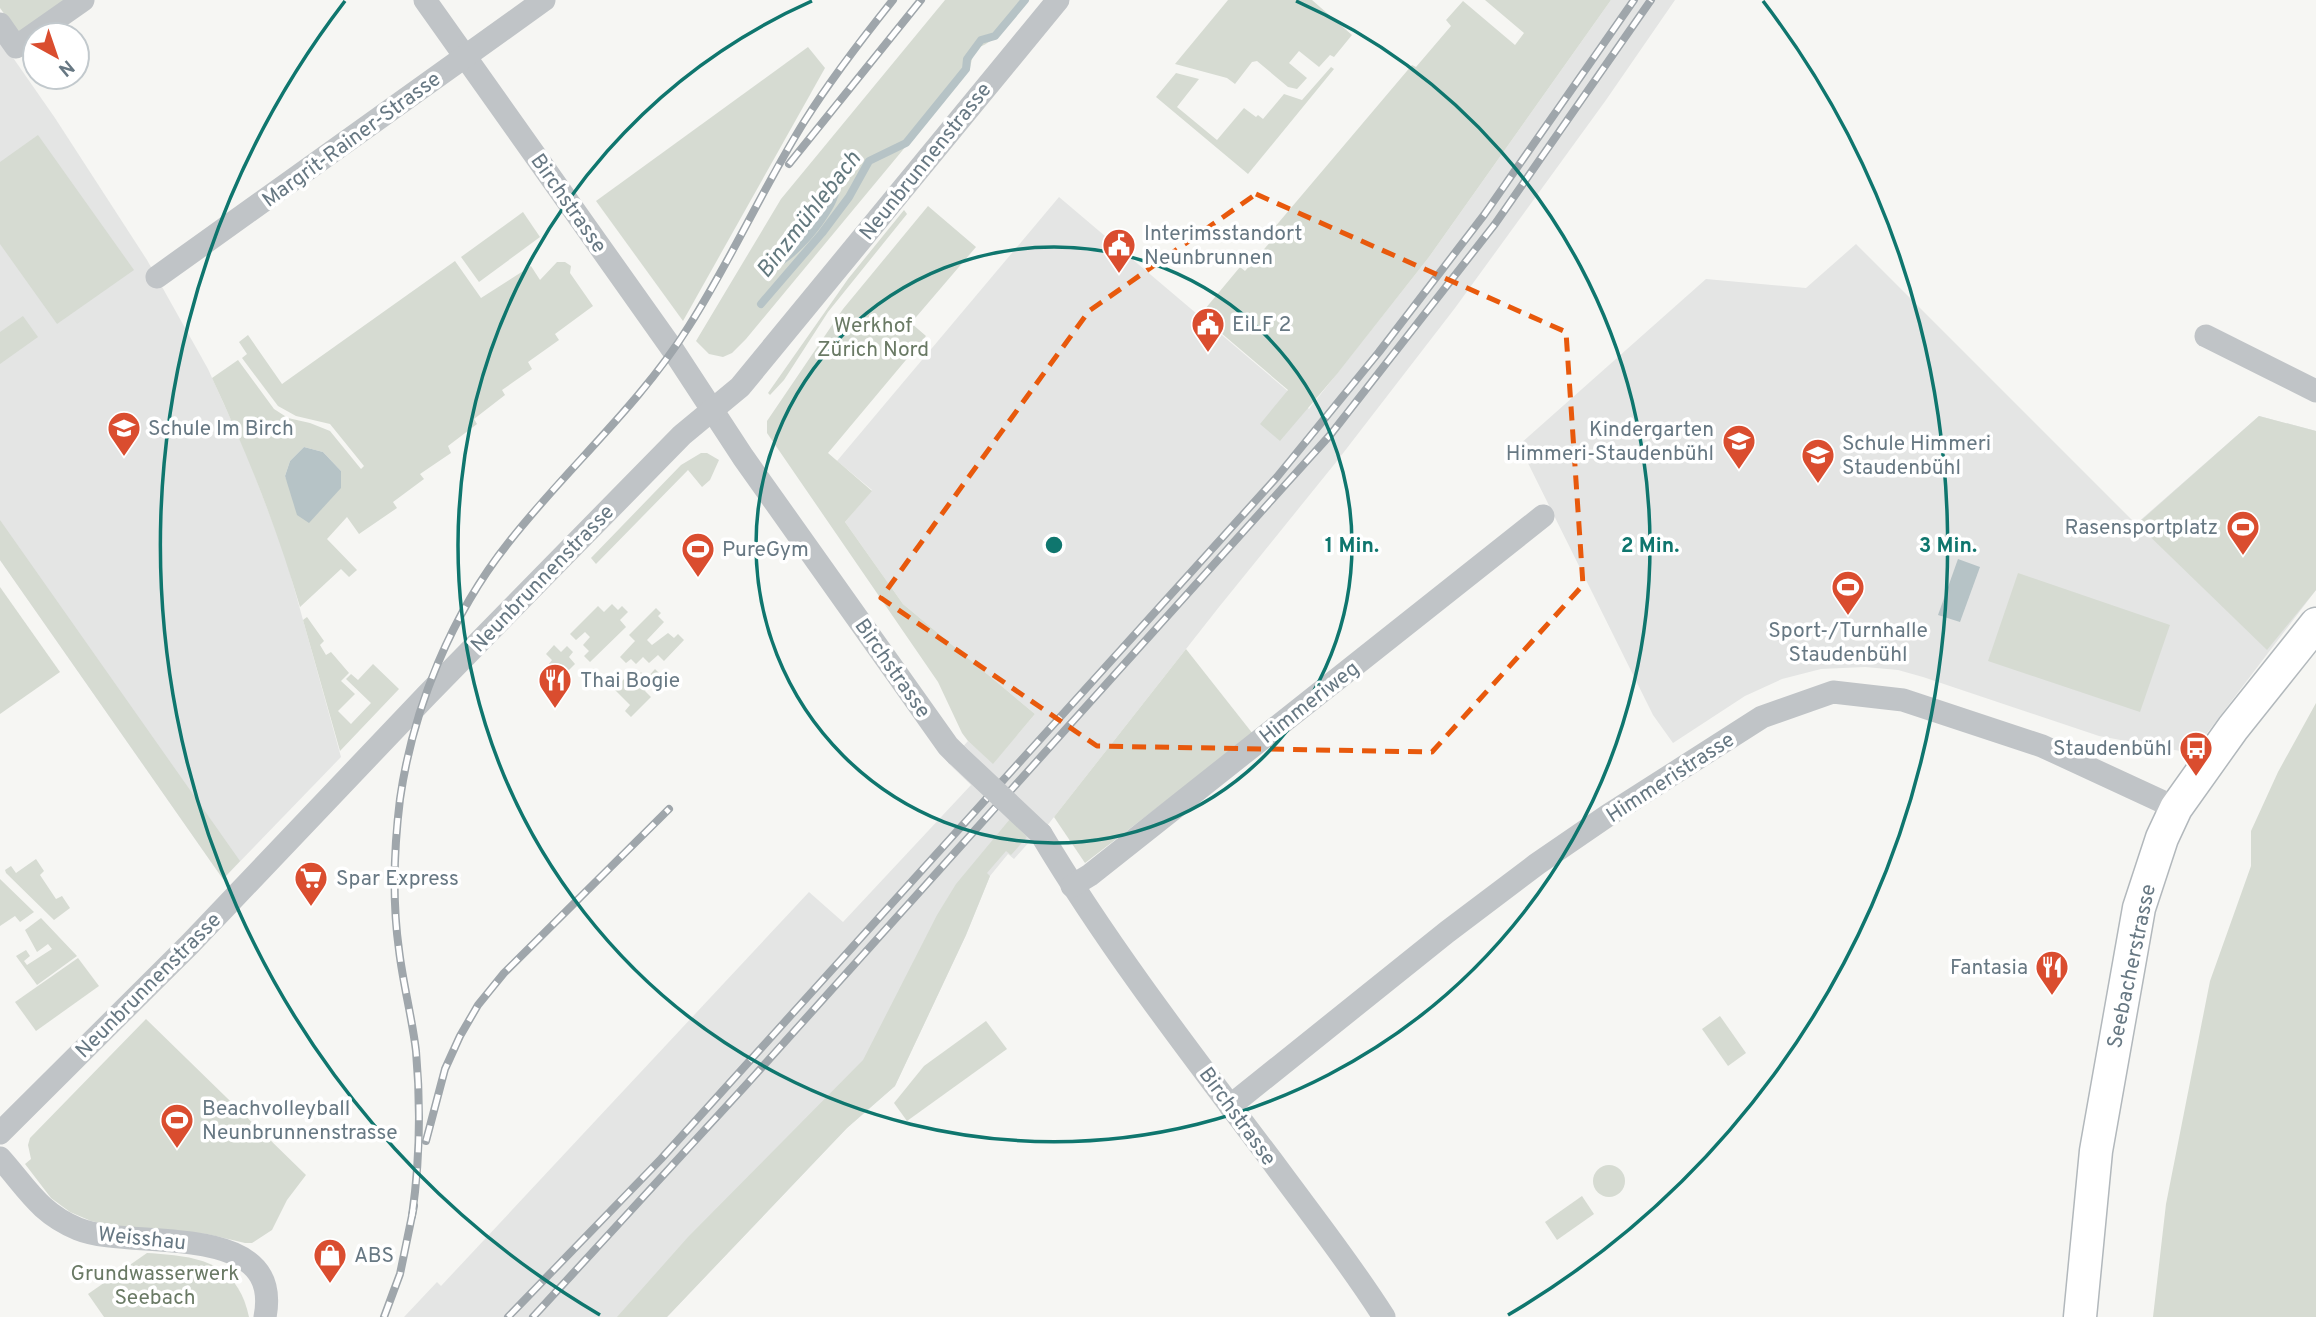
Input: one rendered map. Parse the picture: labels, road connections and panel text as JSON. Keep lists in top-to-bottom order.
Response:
{
  "streets": {
    "street": [
      "Margrit-Rainer-Strasse",
      "Neunbrunnenstrasse",
      "Birchstrasse",
      "Himmeriweg",
      "Himmeristrasse",
      "Seebacherstrasse",
      "Weisshau"
    ]
  },
  "crossings": [
    ["Margrit-Rainer-Strasse", "Birchstrasse"],
    ["Neunbrunnenstrasse", "Birchstrasse"],
    ["Birchstrasse", "Himmeriweg"],
    ["Birchstrasse", "Himmeristrasse"],
    ["Himmeristrasse", "Seebacherstrasse"]
  ],
  "water": ["Binzmühlebach"],
  "parks": ["Werkhof Zürich Nord", "Grundwasserwerk Seebach"],
  "places": {
    "public building": ["Interimsstandort Neunbrunnen", "EiLF 2"],
    "school or university": ["Schule Im Birch", "Kindergarten Himmeri-Staudenbühl", "Schule Himmeri Staudenbühl"],
    "sports": [
      "Rasensportplatz",
      "PureGym",
      "Sport-/Turnhalle Staudenbühl",
      "Beachvolleyball Neunbrunnenstrasse"
    ],
    "restaurant": ["Thai Bogie", "Fantasia"],
    "bus stop": ["Staudenbühl"],
    "supermarket": ["Spar Express"],
    "shop": ["ABS"]
  },
  "north": "bottom right",
  "rings": ["1 Min.", "2 Min.", "3 Min."]
}
